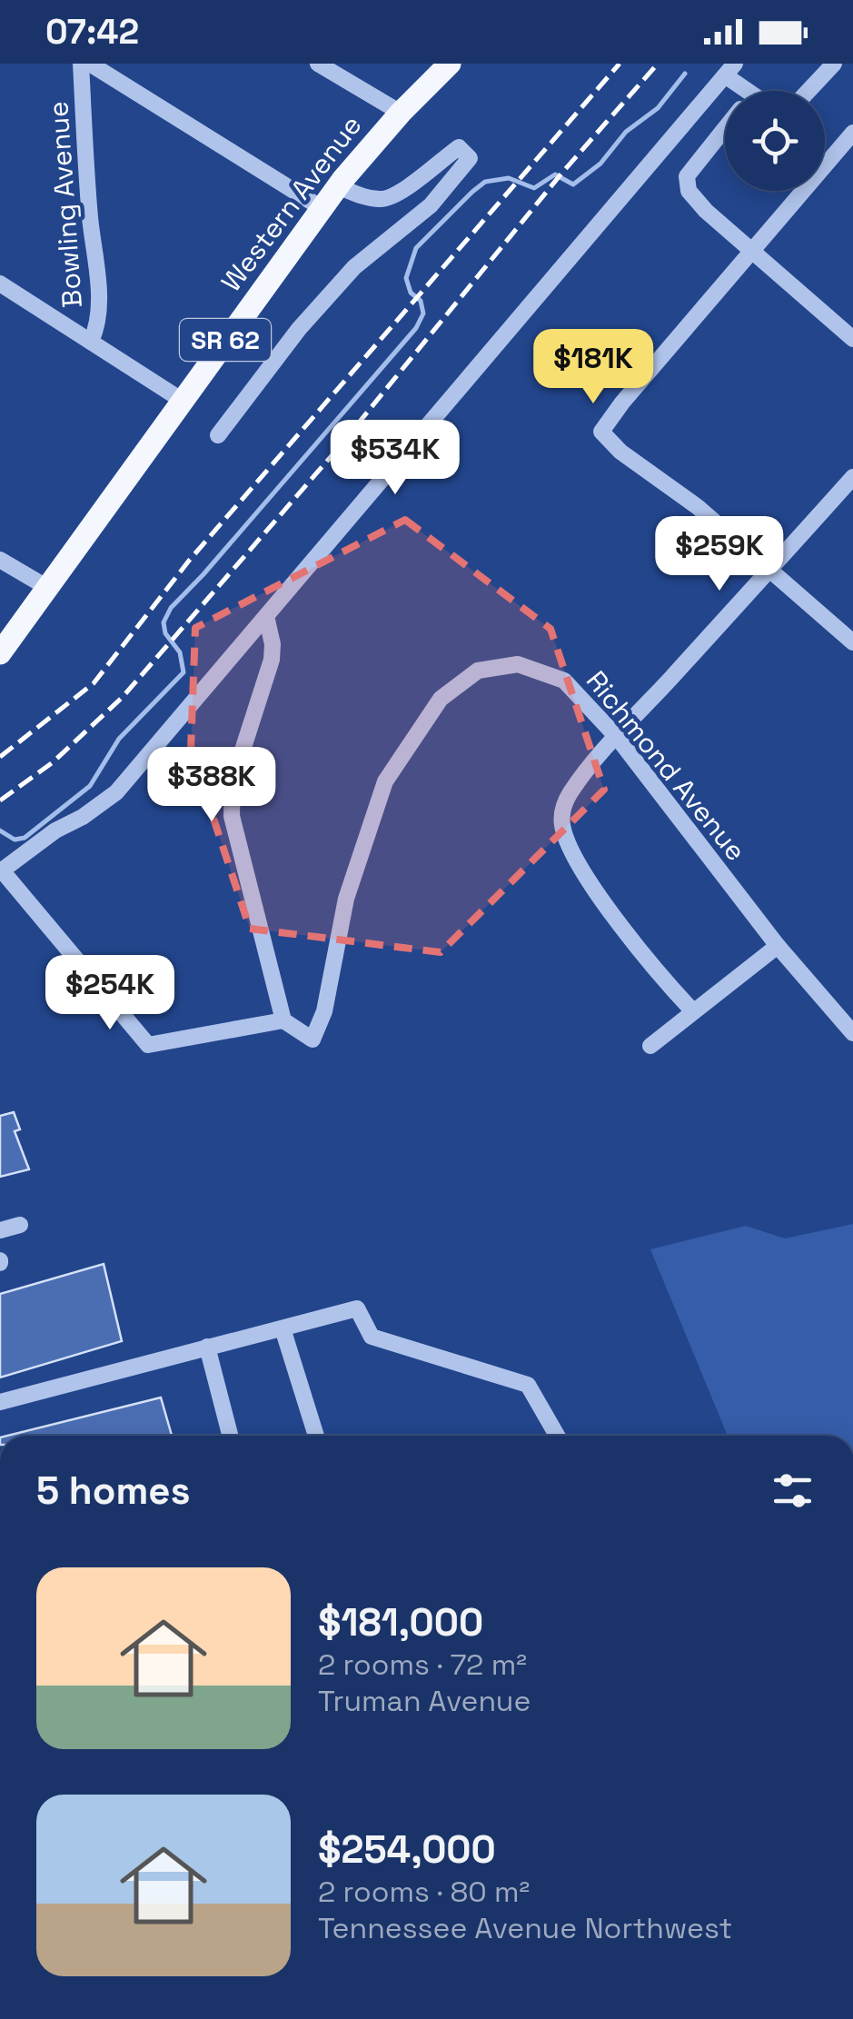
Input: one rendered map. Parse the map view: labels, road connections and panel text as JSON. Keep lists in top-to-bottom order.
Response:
{
  "streets": {
    "main road": ["Western Avenue", "SR 62"],
    "street": ["Bowling Avenue", "Richmond Avenue"]
  },
  "page": {
    "status": "07:42",
    "price": [
      "$181K",
      "$534K",
      "$259K",
      "$388K",
      "$254K"
    ],
    "heading": "5 homes",
    "list": [
      {
        "name": "$181,000",
        "note": "2 rooms · 72 m² · Truman Avenue"
      },
      {
        "name": "$254,000",
        "note": "2 rooms · 80 m² · Tennessee Avenue Northwest"
      }
    ]
  }
}
